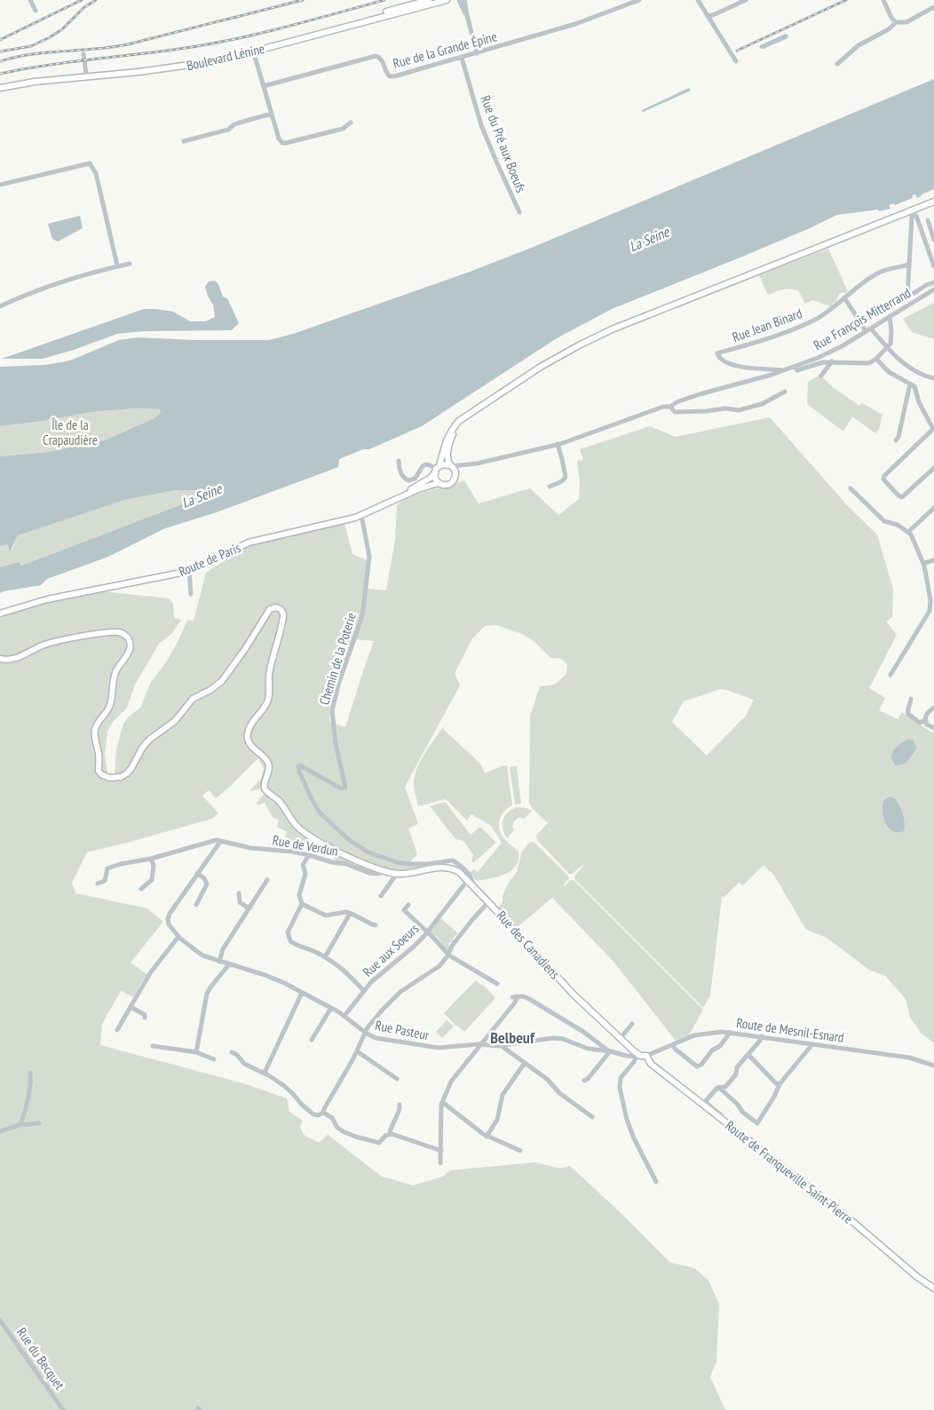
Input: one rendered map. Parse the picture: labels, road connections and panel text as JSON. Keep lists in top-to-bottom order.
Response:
{
  "streets": {
    "main road": [
      "Boulevard Lénine",
      "Route de Paris",
      "Rue des Canadiens",
      "Route de Franqueville Saint-Pierre"
    ],
    "street": [
      "Rue de la Grande Épine",
      "Rue du Pré aux Boeufs",
      "Rue François Mitterrand",
      "Rue Jean Binard",
      "Chemin de la Poterie",
      "Rue de Verdun",
      "Rue aux Soeurs",
      "Rue Pasteur",
      "Route de Mesnil-Esnard",
      "Rue du Becquet"
    ]
  },
  "crossings": [
    ["Rue de la Grande Épine", "Rue du Pré aux Boeufs"],
    ["Rue François Mitterrand", "Rue Jean Binard"],
    ["Route de Paris", "Chemin de la Poterie"],
    ["Chemin de la Poterie", "Rue des Canadiens"],
    ["Rue de Verdun", "Rue des Canadiens"],
    ["Rue des Canadiens", "Rue aux Soeurs"],
    ["Rue des Canadiens", "Rue Pasteur"],
    ["Rue aux Soeurs", "Rue Pasteur"],
    ["Route de Mesnil-Esnard", "Route de Franqueville Saint-Pierre"]
  ],
  "districts": ["Belbeuf"],
  "water": ["La Seine"],
  "parks": ["Île de la Crapaudière"]
}
